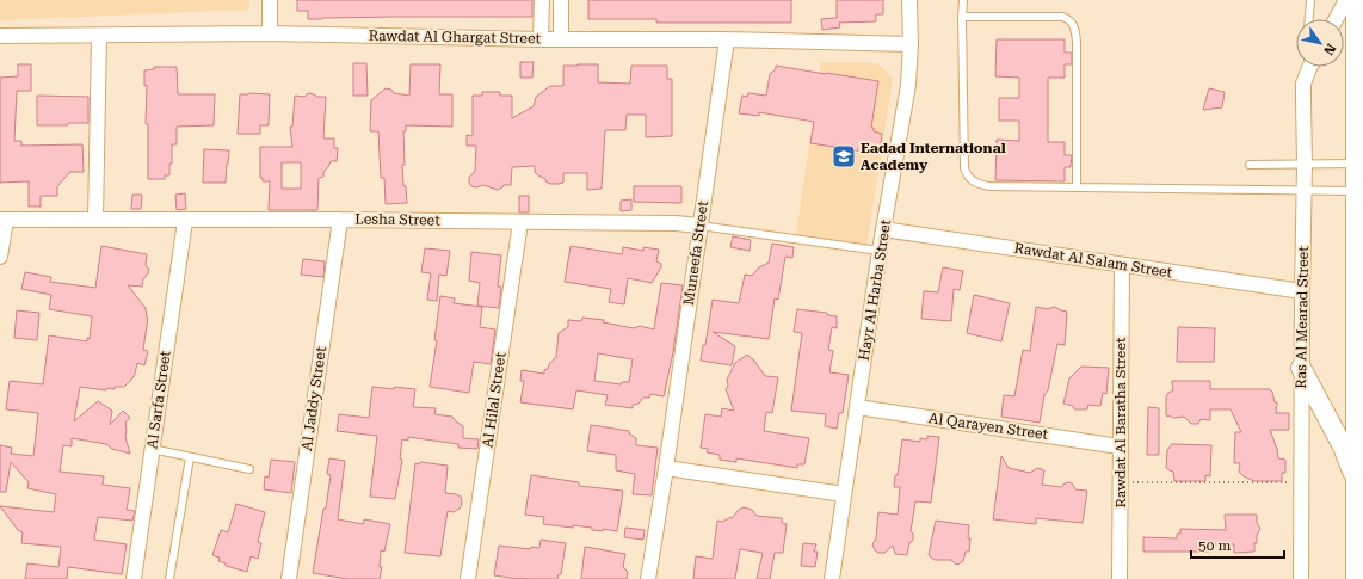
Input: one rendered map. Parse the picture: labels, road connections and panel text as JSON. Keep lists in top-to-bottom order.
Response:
{
  "streets": {
    "street": [
      "Rawdat Al Ghargat Street",
      "Lesha Street",
      "Muneefa Street",
      "Rawdat Al Salam Street",
      "Hayr Al Harba Street",
      "Ras Al Mearad Street",
      "Al Jaddy Street",
      "Al Sarfa Street",
      "Al Hilal Street",
      "Rawdat Al Baratha Street",
      "Al Qarayen Street"
    ]
  },
  "crossings": [
    ["Rawdat Al Ghargat Street", "Muneefa Street"],
    ["Rawdat Al Ghargat Street", "Hayr Al Harba Street"],
    ["Lesha Street", "Muneefa Street"],
    ["Lesha Street", "Al Jaddy Street"],
    ["Lesha Street", "Al Sarfa Street"],
    ["Lesha Street", "Al Hilal Street"],
    ["Rawdat Al Salam Street", "Hayr Al Harba Street"],
    ["Rawdat Al Salam Street", "Ras Al Mearad Street"],
    ["Rawdat Al Salam Street", "Rawdat Al Baratha Street"],
    ["Hayr Al Harba Street", "Al Qarayen Street"],
    ["Rawdat Al Baratha Street", "Al Qarayen Street"]
  ],
  "places": {
    "school or university": ["Eadad International Academy"]
  },
  "scale_bar": "50 m",
  "north": "bottom right"
}
